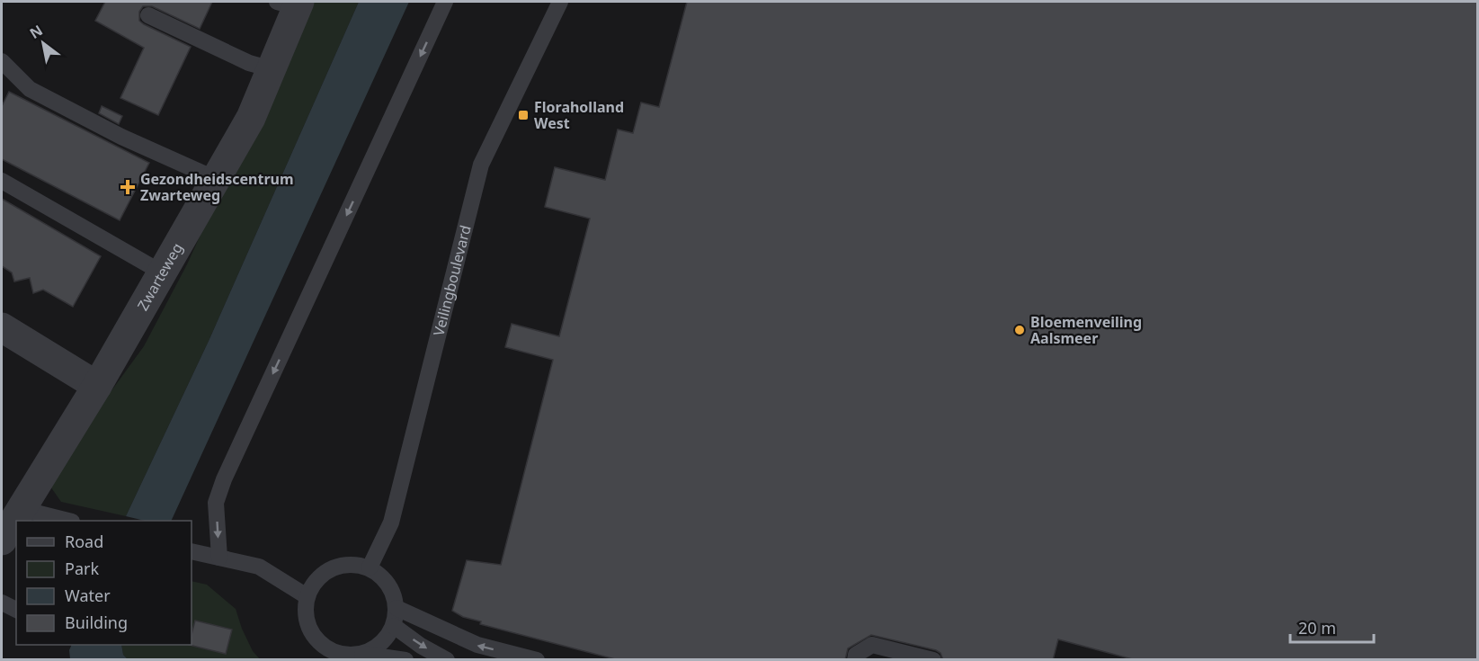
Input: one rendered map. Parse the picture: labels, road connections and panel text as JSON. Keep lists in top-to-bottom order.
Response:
{
  "streets": {
    "street": ["Zwarteweg"],
    "lane": ["Veilingboulevard"]
  },
  "places": {
    "transit": ["Floraholland West"],
    "health": ["Gezondheidscentrum Zwarteweg"],
    "other": ["Bloemenveiling Aalsmeer"]
  },
  "legend": [
    "Road",
    "Park",
    "Water",
    "Building"
  ],
  "scale_bar": "20 m",
  "north": "top left"
}
